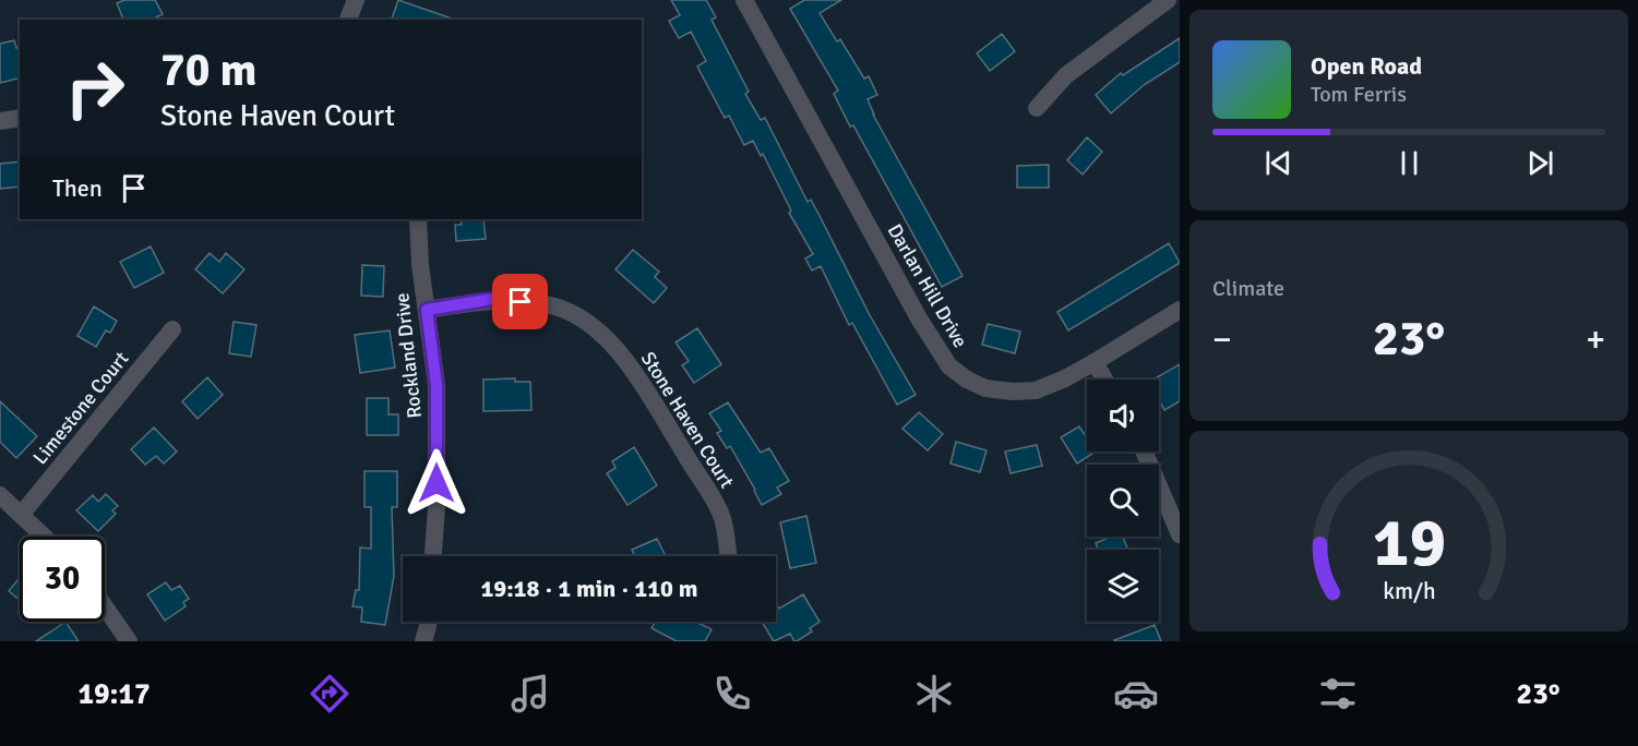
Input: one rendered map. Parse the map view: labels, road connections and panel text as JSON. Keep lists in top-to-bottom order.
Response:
{
  "streets": {
    "street": [
      "Darlan Hill Drive",
      "Rockland Drive",
      "Limestone Court",
      "Stone Haven Court"
    ]
  },
  "crossings": [
    ["Rockland Drive", "Stone Haven Court"]
  ],
  "page": {
    "turn": ["70 m", "Stone Haven Court"],
    "song": ["Open Road", "Tom Ferris"],
    "then": "Then",
    "tile": "Climate",
    "heat": ["−", "23°", "+"],
    "limit": "30",
    "trip": "19:18 · 1 min · 110 m",
    "tabs": ["19:17", "23°"],
    "gauge": ["19", "km/h"]
  }
}
